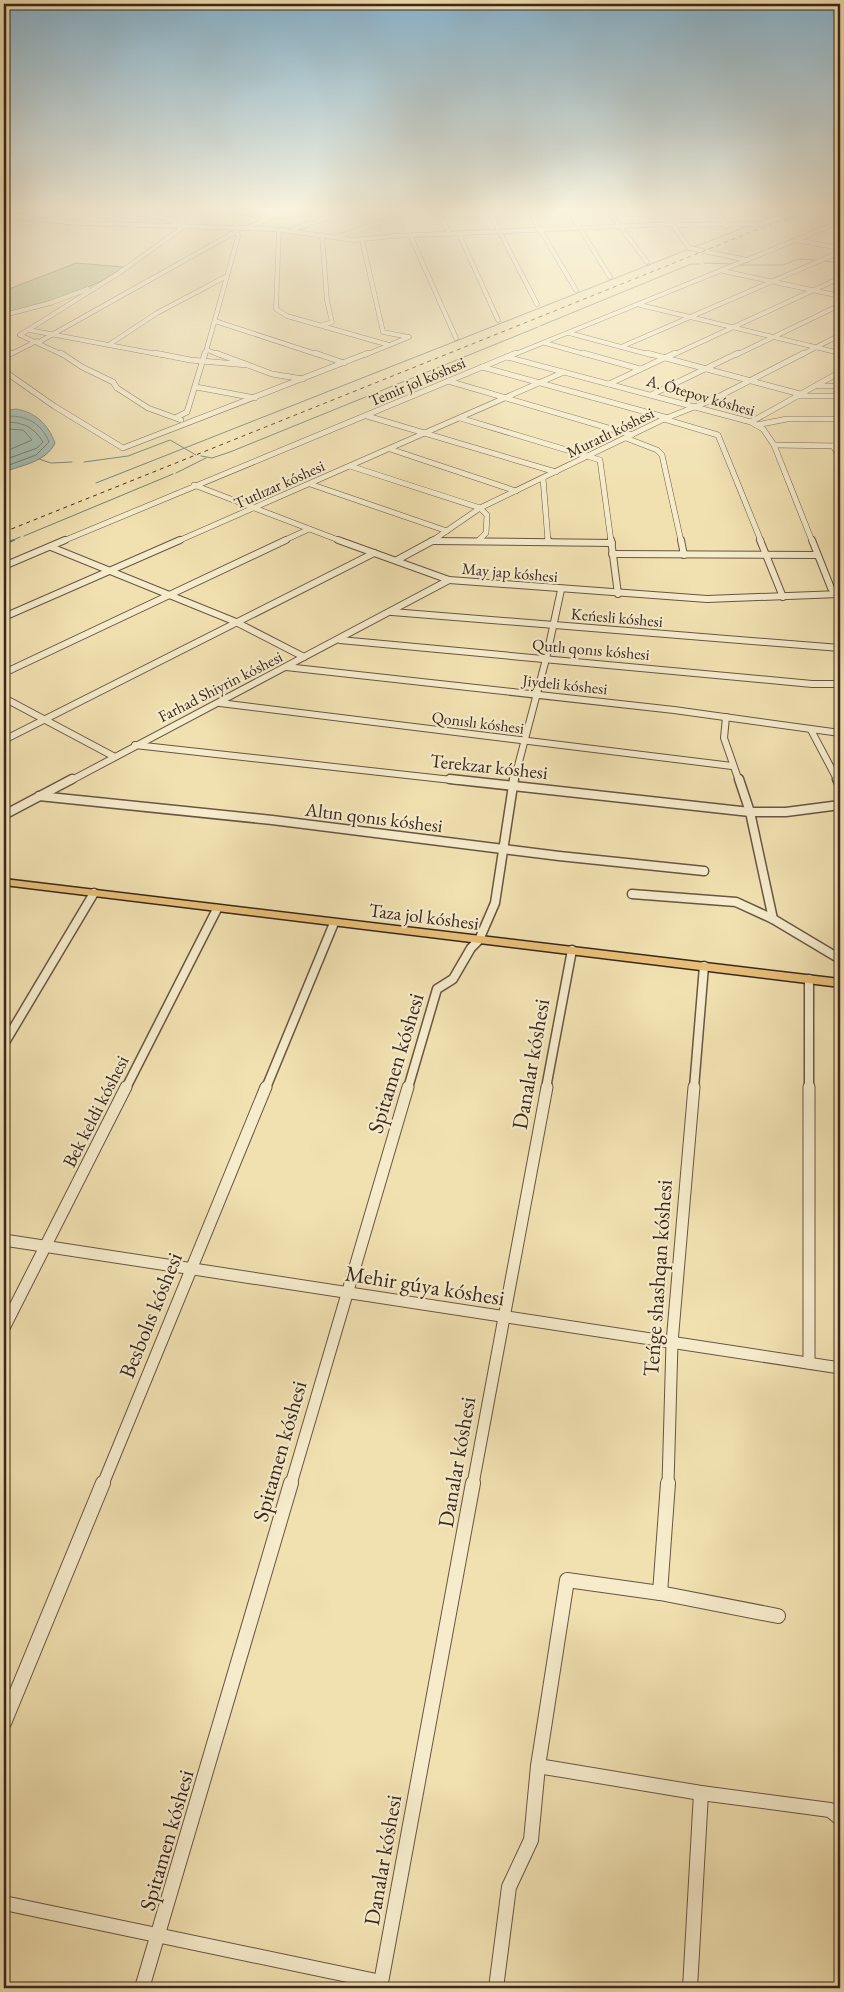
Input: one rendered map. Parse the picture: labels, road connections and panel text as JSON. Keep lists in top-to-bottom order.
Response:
{
  "streets": {
    "main road": ["Taza jol kóshesi"],
    "street": [
      "Temir jol kóshesi",
      "A. Ótepov kóshesi",
      "Muratlı kóshesi",
      "Tutlızar kóshesi",
      "May jap kóshesi",
      "Keńesli kóshesi",
      "Qutlı qonıs kóshesi",
      "Jiydeli kóshesi",
      "Farhad Shiyrin kóshesi",
      "Qonıslı kóshesi",
      "Terekzar kóshesi",
      "Altın qonıs kóshesi",
      "Spitamen kóshesi",
      "Danalar kóshesi",
      "Bek keldi kóshesi",
      "Teńge shashqan kóshesi",
      "Mehir gúyа kóshesi",
      "Besbolıs kóshesi"
    ]
  },
  "crossings": [
    ["Temir jol kóshesi", "A. Ótepov kóshesi"],
    ["Temir jol kóshesi", "May jap kóshesi"],
    ["A. Ótepov kóshesi", "Muratlı kóshesi"],
    ["A. Ótepov kóshesi", "Tutlızar kóshesi"],
    ["A. Ótepov kóshesi", "May jap kóshesi"],
    ["Muratlı kóshesi", "May jap kóshesi"],
    ["Tutlızar kóshesi", "May jap kóshesi"],
    ["May jap kóshesi", "Farhad Shiyrin kóshesi"],
    ["May jap kóshesi", "Spitamen kóshesi"],
    ["Keńesli kóshesi", "Farhad Shiyrin kóshesi"],
    ["Keńesli kóshesi", "Spitamen kóshesi"],
    ["Qutlı qonıs kóshesi", "Farhad Shiyrin kóshesi"],
    ["Qutlı qonıs kóshesi", "Spitamen kóshesi"],
    ["Jiydeli kóshesi", "Farhad Shiyrin kóshesi"],
    ["Jiydeli kóshesi", "Spitamen kóshesi"],
    ["Farhad Shiyrin kóshesi", "Qonıslı kóshesi"],
    ["Farhad Shiyrin kóshesi", "Terekzar kóshesi"],
    ["Farhad Shiyrin kóshesi", "Altın qonıs kóshesi"],
    ["Qonıslı kóshesi", "Spitamen kóshesi"],
    ["Terekzar kóshesi", "Spitamen kóshesi"],
    ["Altın qonıs kóshesi", "Spitamen kóshesi"],
    ["Taza jol kóshesi", "Spitamen kóshesi"],
    ["Taza jol kóshesi", "Danalar kóshesi"],
    ["Taza jol kóshesi", "Bek keldi kóshesi"],
    ["Taza jol kóshesi", "Teńge shashqan kóshesi"],
    ["Taza jol kóshesi", "Besbolıs kóshesi"],
    ["Spitamen kóshesi", "Danalar kóshesi"],
    ["Spitamen kóshesi", "Mehir gúyа kóshesi"],
    ["Danalar kóshesi", "Mehir gúyа kóshesi"],
    ["Bek keldi kóshesi", "Mehir gúyа kóshesi"],
    ["Teńge shashqan kóshesi", "Mehir gúyа kóshesi"],
    ["Mehir gúyа kóshesi", "Besbolıs kóshesi"]
  ]
}
